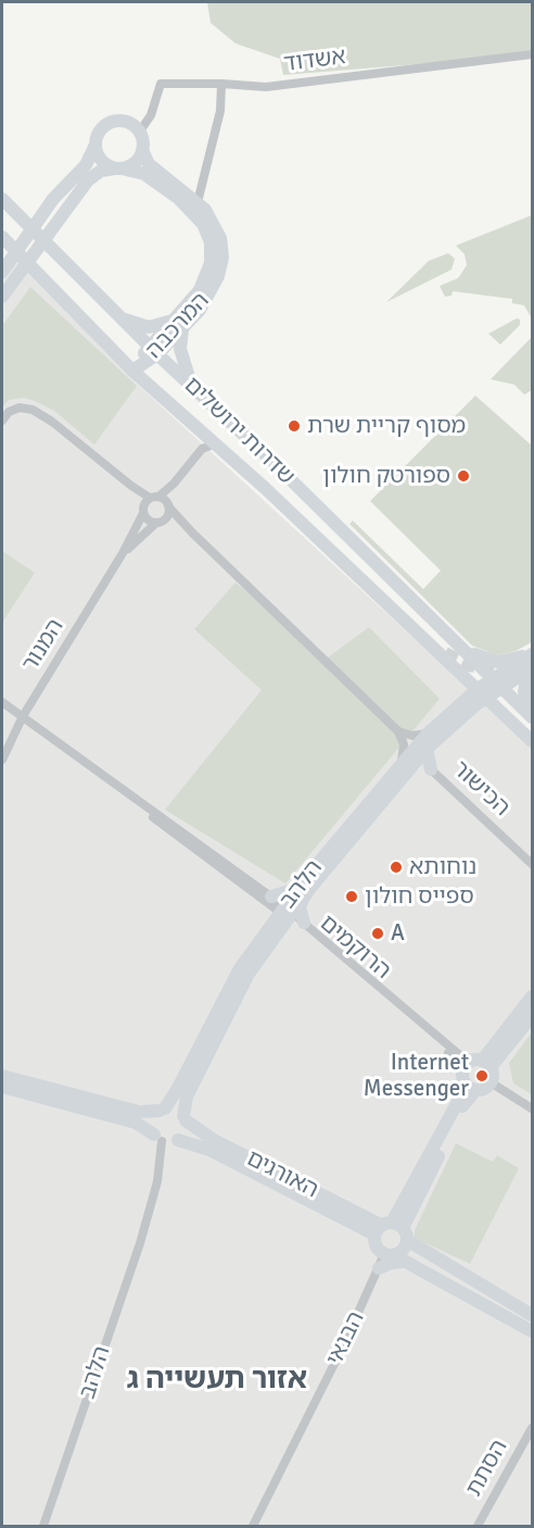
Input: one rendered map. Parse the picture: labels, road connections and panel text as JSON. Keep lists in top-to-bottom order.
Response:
{
  "streets": {
    "street": [
      "אשדוד",
      "המרכבה",
      "שדרות ירושלים",
      "המנור",
      "הכישור",
      "הלהב",
      "הרוקמים",
      "האורגים",
      "הבנאי",
      "הסתת"
    ]
  },
  "crossings": [
    ["אשדוד", "המרכבה"],
    ["המרכבה", "שדרות ירושלים"],
    ["שדרות ירושלים", "הלהב"],
    ["המנור", "הרוקמים"],
    ["הלהב", "הרוקמים"],
    ["הלהב", "האורגים"]
  ],
  "districts": ["אזור תעשייה ג"],
  "places": [
    "מסוף קריית שרת",
    "ספורטק חולון",
    "נוחותא",
    "ספייס חולון",
    "A",
    "Internet Messenger"
  ]
}
